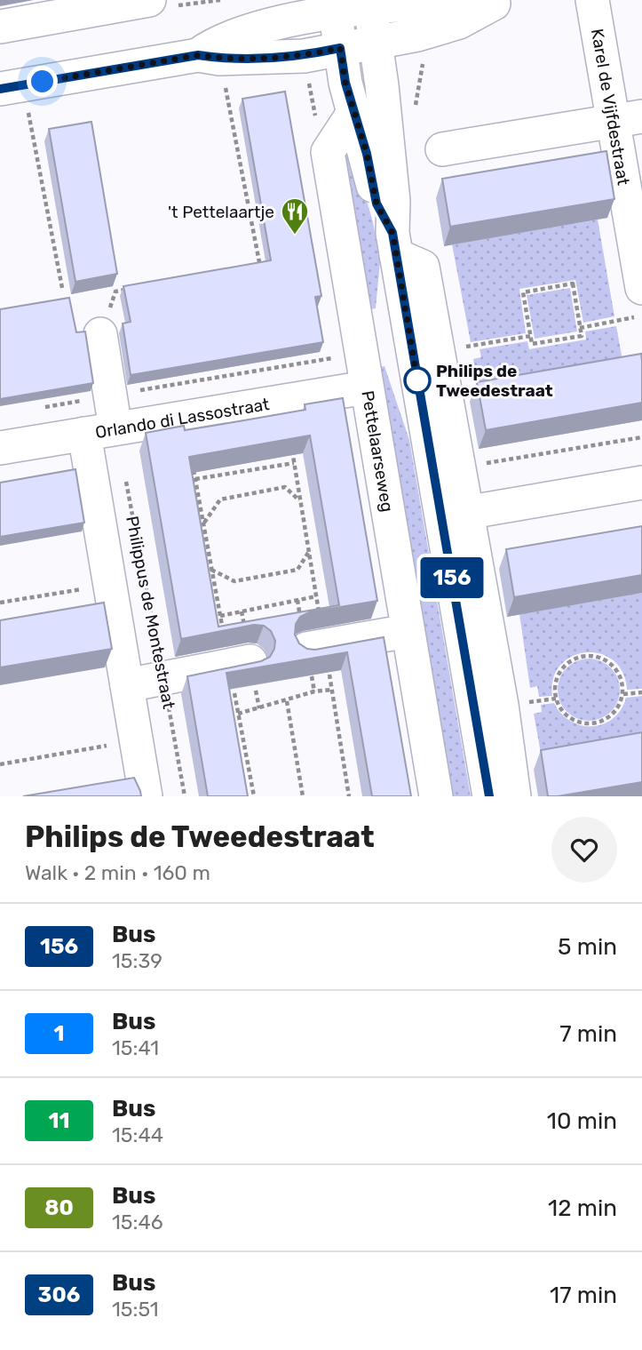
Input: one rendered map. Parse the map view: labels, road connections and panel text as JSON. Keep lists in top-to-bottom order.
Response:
{
  "streets": {
    "street": [
      "Karel de Vijfdestraat",
      "Orlando di Lassostraat",
      "Pettelaarseweg",
      "Philippus de Montestraat"
    ]
  },
  "crossings": [
    ["Orlando di Lassostraat", "Pettelaarseweg"],
    ["Orlando di Lassostraat", "Philippus de Montestraat"]
  ],
  "places": {
    "restaurant": ["'t Pettelaartje"],
    "other": ["Philips de Tweedestraat"]
  },
  "lines": ["bus line 156"],
  "page": {
    "on_map": "156",
    "heading": ["Philips de Tweedestraat", "Walk · 2 min · 160 m"],
    "list": [
      {
        "mark": "156",
        "name": "Bus",
        "note": "15:39",
        "value": "5 min"
      },
      {
        "mark": "1",
        "name": "Bus",
        "note": "15:41",
        "value": "7 min"
      },
      {
        "mark": "11",
        "name": "Bus",
        "note": "15:44",
        "value": "10 min"
      },
      {
        "mark": "80",
        "name": "Bus",
        "note": "15:46",
        "value": "12 min"
      },
      {
        "mark": "306",
        "name": "Bus",
        "note": "15:51",
        "value": "17 min"
      }
    ]
  }
}
